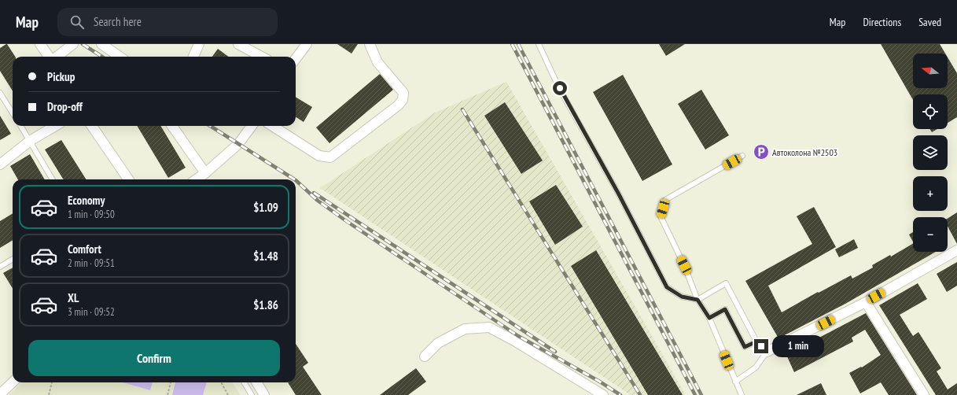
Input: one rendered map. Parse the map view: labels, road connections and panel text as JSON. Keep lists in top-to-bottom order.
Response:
{
  "places": {
    "parking": ["Автоколона №2503"]
  },
  "north": "left",
  "page": {
    "header": "Map",
    "search": "Search here",
    "nav": ["Map", "Directions", "Saved"],
    "map_buttons": ["+", "−"],
    "banner": ["Pickup", "Drop-off"],
    "list": [
      {
        "name": "Economy",
        "note": "1 min · 09:50",
        "value": "$1.09"
      },
      {
        "name": "Comfort",
        "note": "2 min · 09:51",
        "value": "$1.48"
      },
      {
        "name": "XL",
        "note": "3 min · 09:52",
        "value": "$1.86"
      }
    ],
    "buttons": "Confirm",
    "bubble": "1 min"
  }
}
